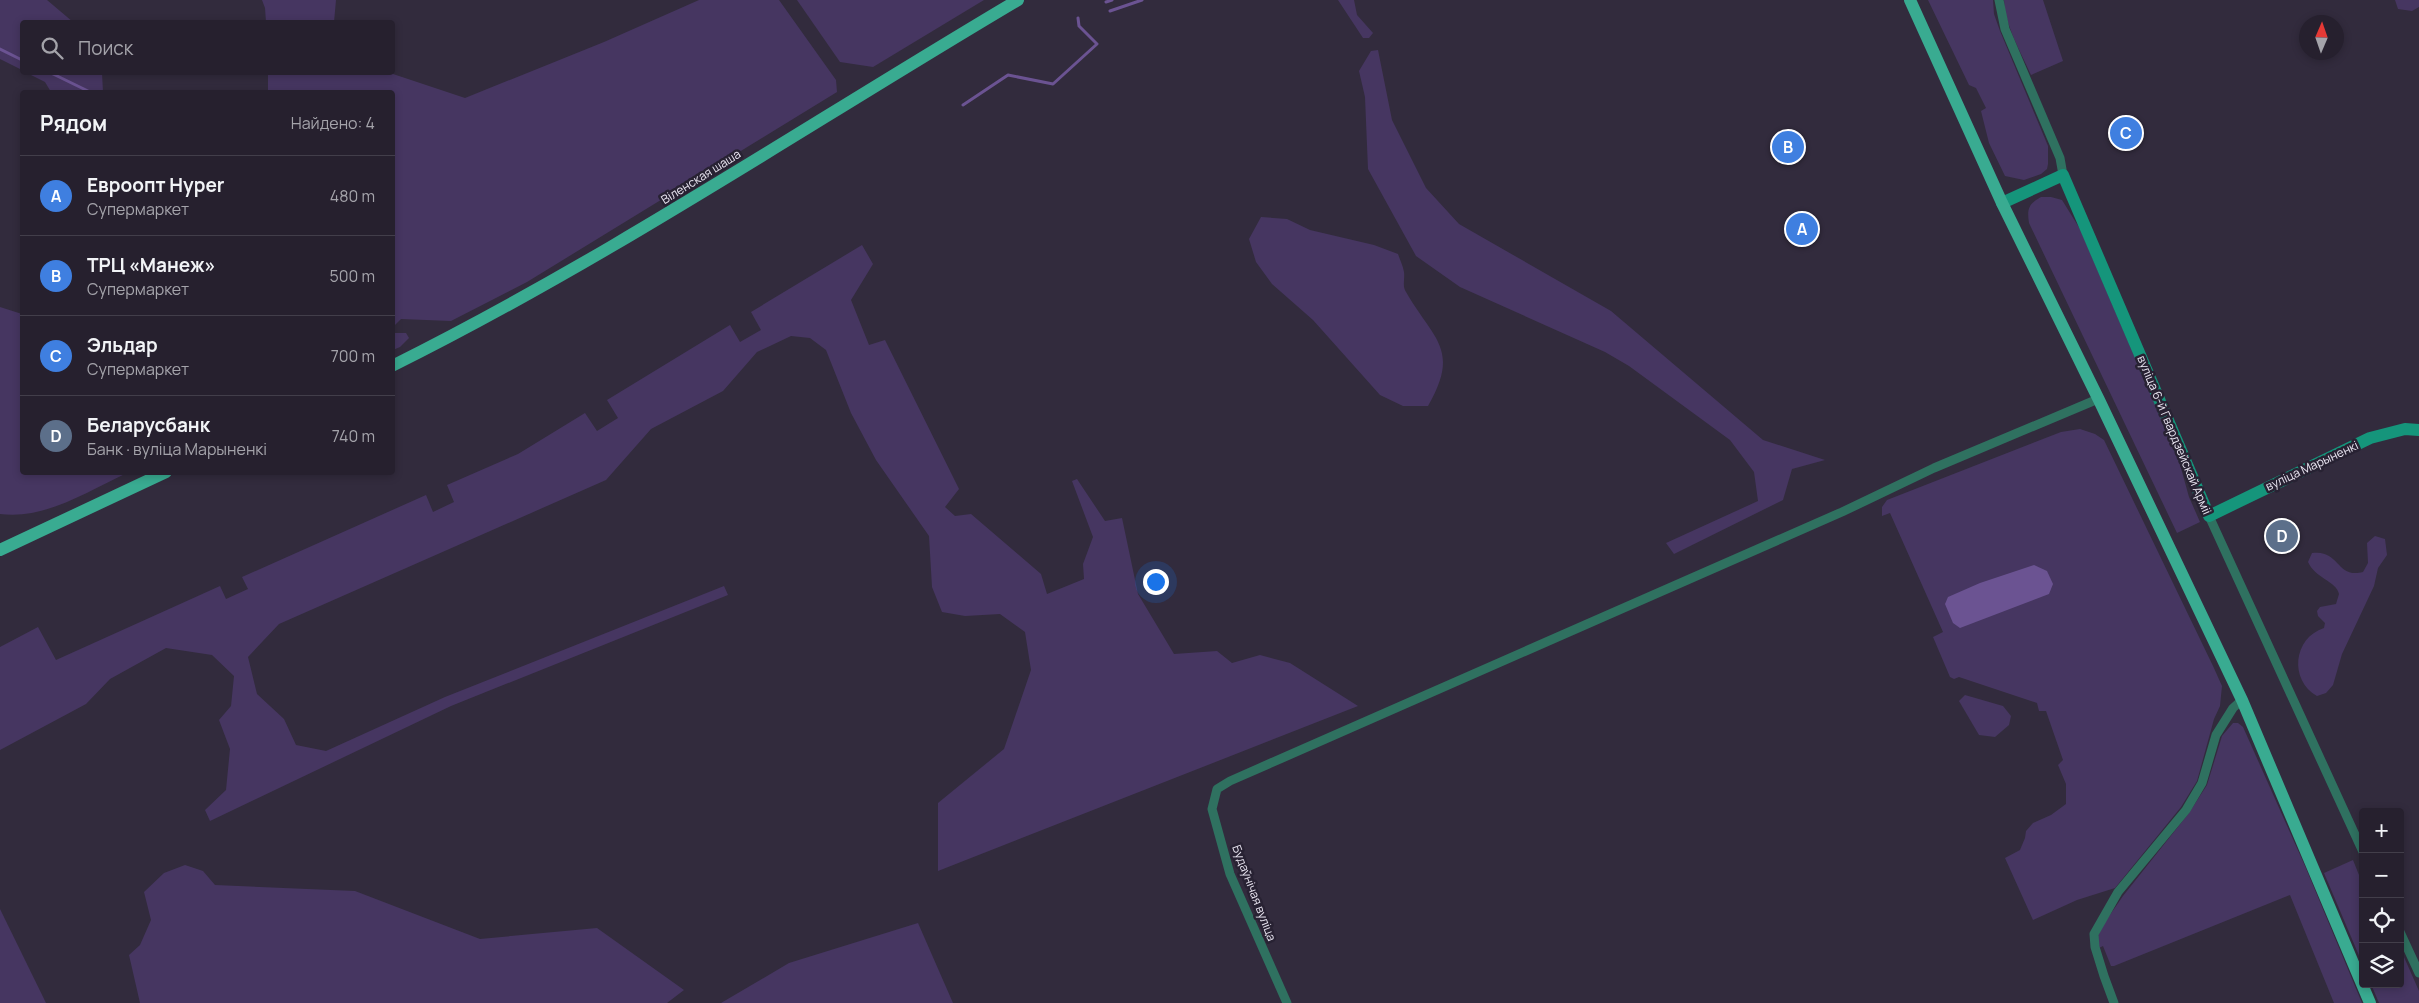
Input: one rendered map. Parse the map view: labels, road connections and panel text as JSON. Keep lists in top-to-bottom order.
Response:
{
  "streets": {
    "main road": ["Віленская шаша"],
    "street": ["вуліца 6-й Гвардзейскай Арміі", "вуліца Марыненкі", "Будаўнічая вуліца"]
  },
  "crossings": [
    ["вуліца 6-й Гвардзейскай Арміі", "вуліца Марыненкі"]
  ],
  "north": "top",
  "page": {
    "search": "Поиск",
    "heading": ["Рядом", "Найдено: 4"],
    "pins": [
      "C",
      "B",
      "A",
      "D"
    ],
    "list": [
      {
        "mark": "A",
        "name": "Евроопт Hyper",
        "note": "Супермаркет",
        "value": "480 m"
      },
      {
        "mark": "B",
        "name": "ТРЦ «Манеж»",
        "note": "Супермаркет",
        "value": "500 m"
      },
      {
        "mark": "C",
        "name": "Эльдар",
        "note": "Супермаркет",
        "value": "700 m"
      },
      {
        "mark": "D",
        "name": "Беларусбанк",
        "note": "Банк · вуліца Марыненкі",
        "value": "740 m"
      }
    ],
    "map_buttons": ["+", "−"]
  }
}
